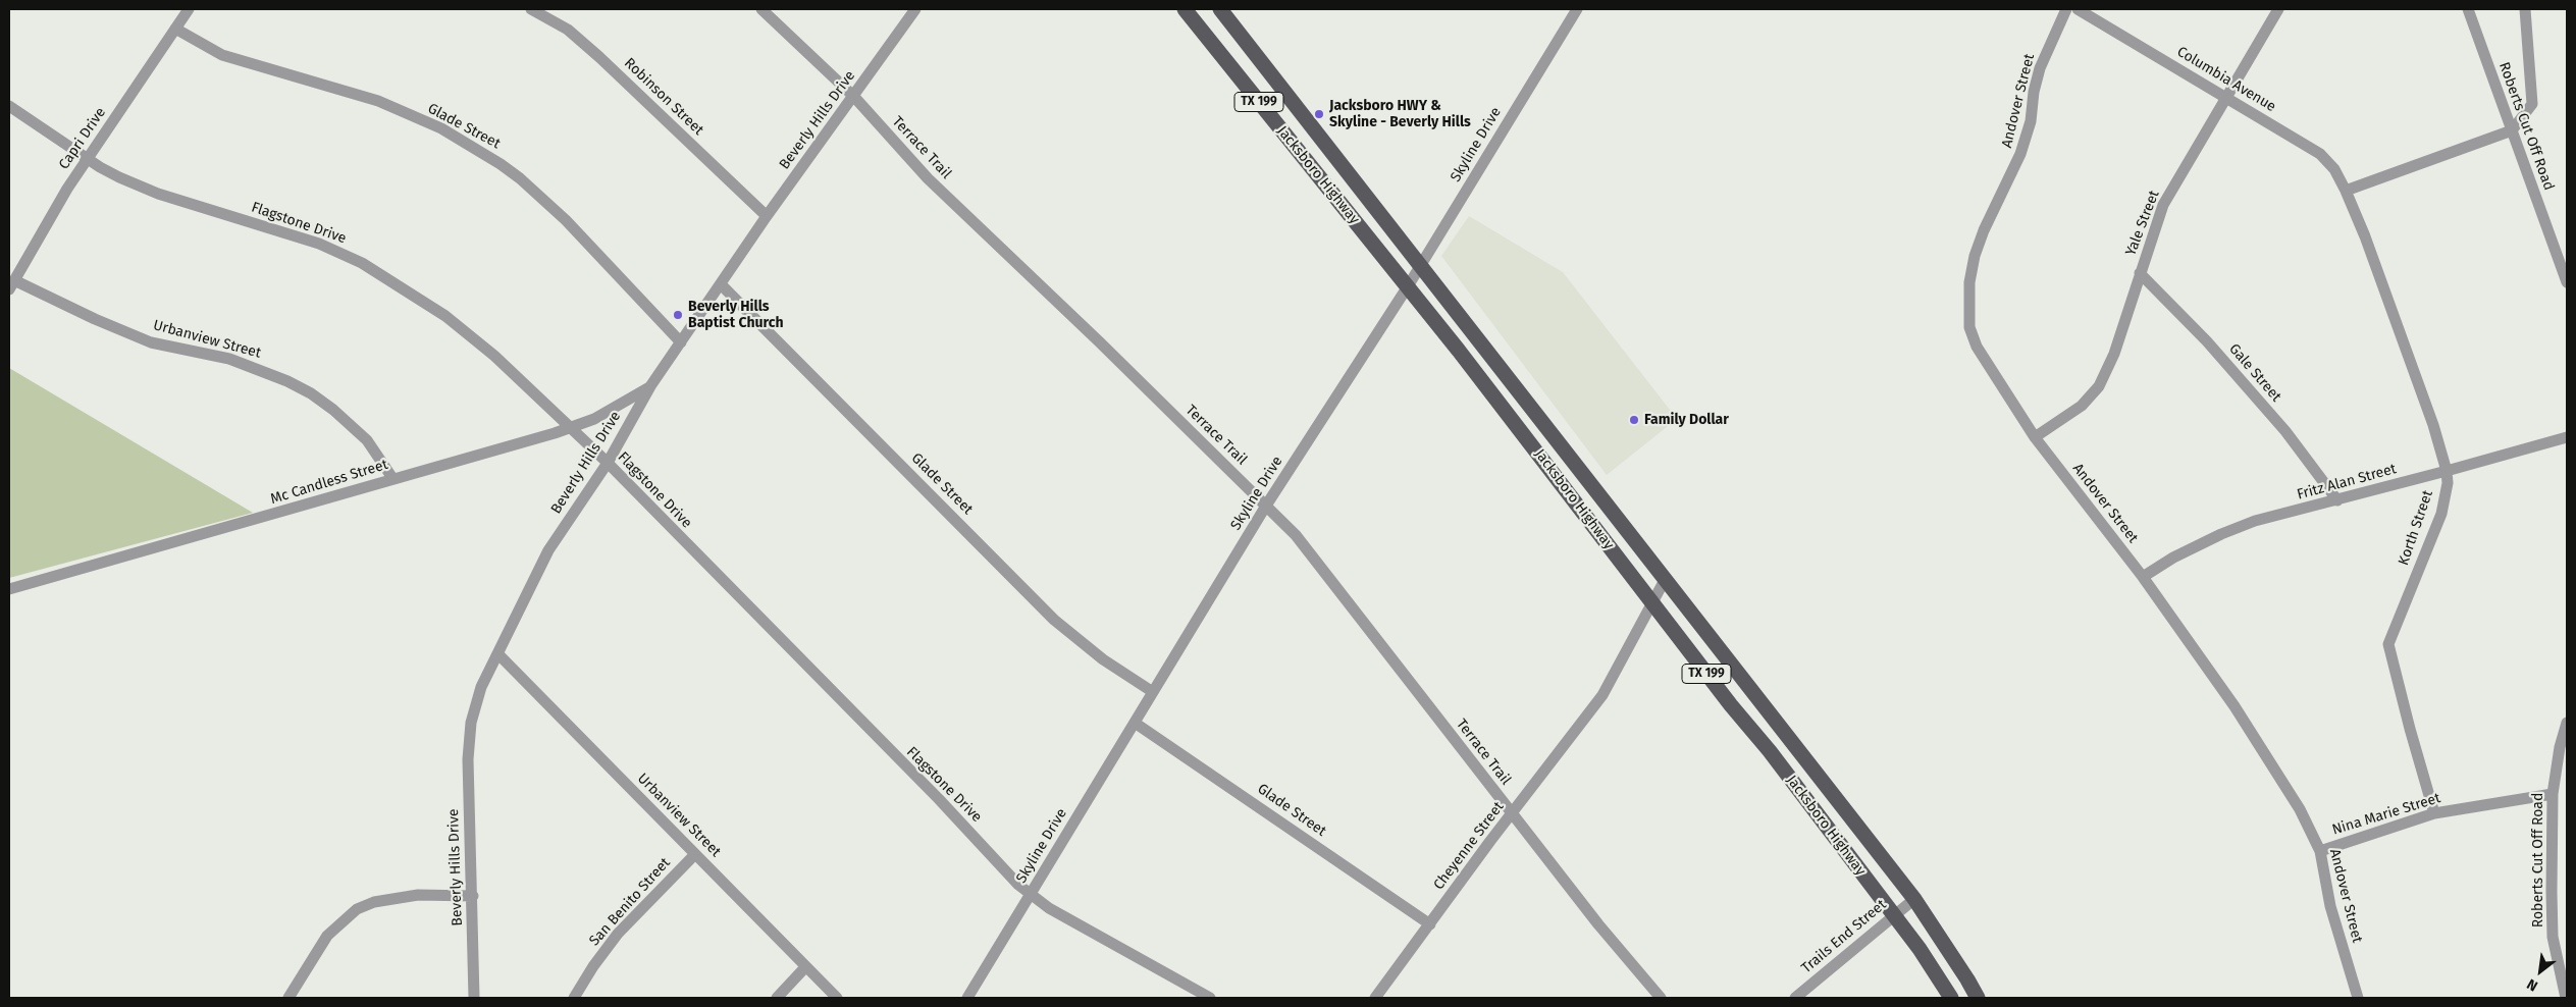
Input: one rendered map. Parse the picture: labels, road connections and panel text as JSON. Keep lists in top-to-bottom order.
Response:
{
  "streets": {
    "main road": ["TX 199", "Jacksboro Highway"],
    "street": [
      "Columbia Avenue",
      "Robinson Street",
      "Andover Street",
      "Beverly Hills Drive",
      "Glade Street",
      "Roberts Cut Off Road",
      "Capri Drive",
      "Skyline Drive",
      "Terrace Trail",
      "Flagstone Drive",
      "Yale Street",
      "Urbanview Street",
      "Gale Street",
      "Mc Candless Street",
      "Fritz Alan Street",
      "Korth Street",
      "Nina Marie Street",
      "Cheyenne Street",
      "San Benito Street",
      "Trails End Street"
    ]
  },
  "crossings": [
    ["Columbia Avenue", "Yale Street"],
    ["Columbia Avenue", "Korth Street"],
    ["Robinson Street", "Beverly Hills Drive"],
    ["Andover Street", "Yale Street"],
    ["Andover Street", "Fritz Alan Street"],
    ["Andover Street", "Nina Marie Street"],
    ["Beverly Hills Drive", "Glade Street"],
    ["Beverly Hills Drive", "Terrace Trail"],
    ["Beverly Hills Drive", "Flagstone Drive"],
    ["Beverly Hills Drive", "Urbanview Street"],
    ["Beverly Hills Drive", "Mc Candless Street"],
    ["Glade Street", "Capri Drive"],
    ["Glade Street", "Skyline Drive"],
    ["Glade Street", "Cheyenne Street"],
    ["Roberts Cut Off Road", "Nina Marie Street"],
    ["Capri Drive", "Flagstone Drive"],
    ["Capri Drive", "Urbanview Street"],
    ["Skyline Drive", "Terrace Trail"],
    ["Skyline Drive", "Jacksboro Highway"],
    ["Skyline Drive", "Flagstone Drive"],
    ["Terrace Trail", "Cheyenne Street"],
    ["Jacksboro Highway", "Cheyenne Street"],
    ["Jacksboro Highway", "Trails End Street"],
    ["Flagstone Drive", "Mc Candless Street"],
    ["Yale Street", "Gale Street"],
    ["Urbanview Street", "Mc Candless Street"],
    ["Urbanview Street", "San Benito Street"],
    ["Gale Street", "Fritz Alan Street"],
    ["Fritz Alan Street", "Korth Street"],
    ["Korth Street", "Nina Marie Street"]
  ],
  "places": ["Jacksboro HWY & Skyline - Beverly Hills", "Beverly Hills Baptist Church", "Family Dollar"],
  "north": "bottom left"
}
